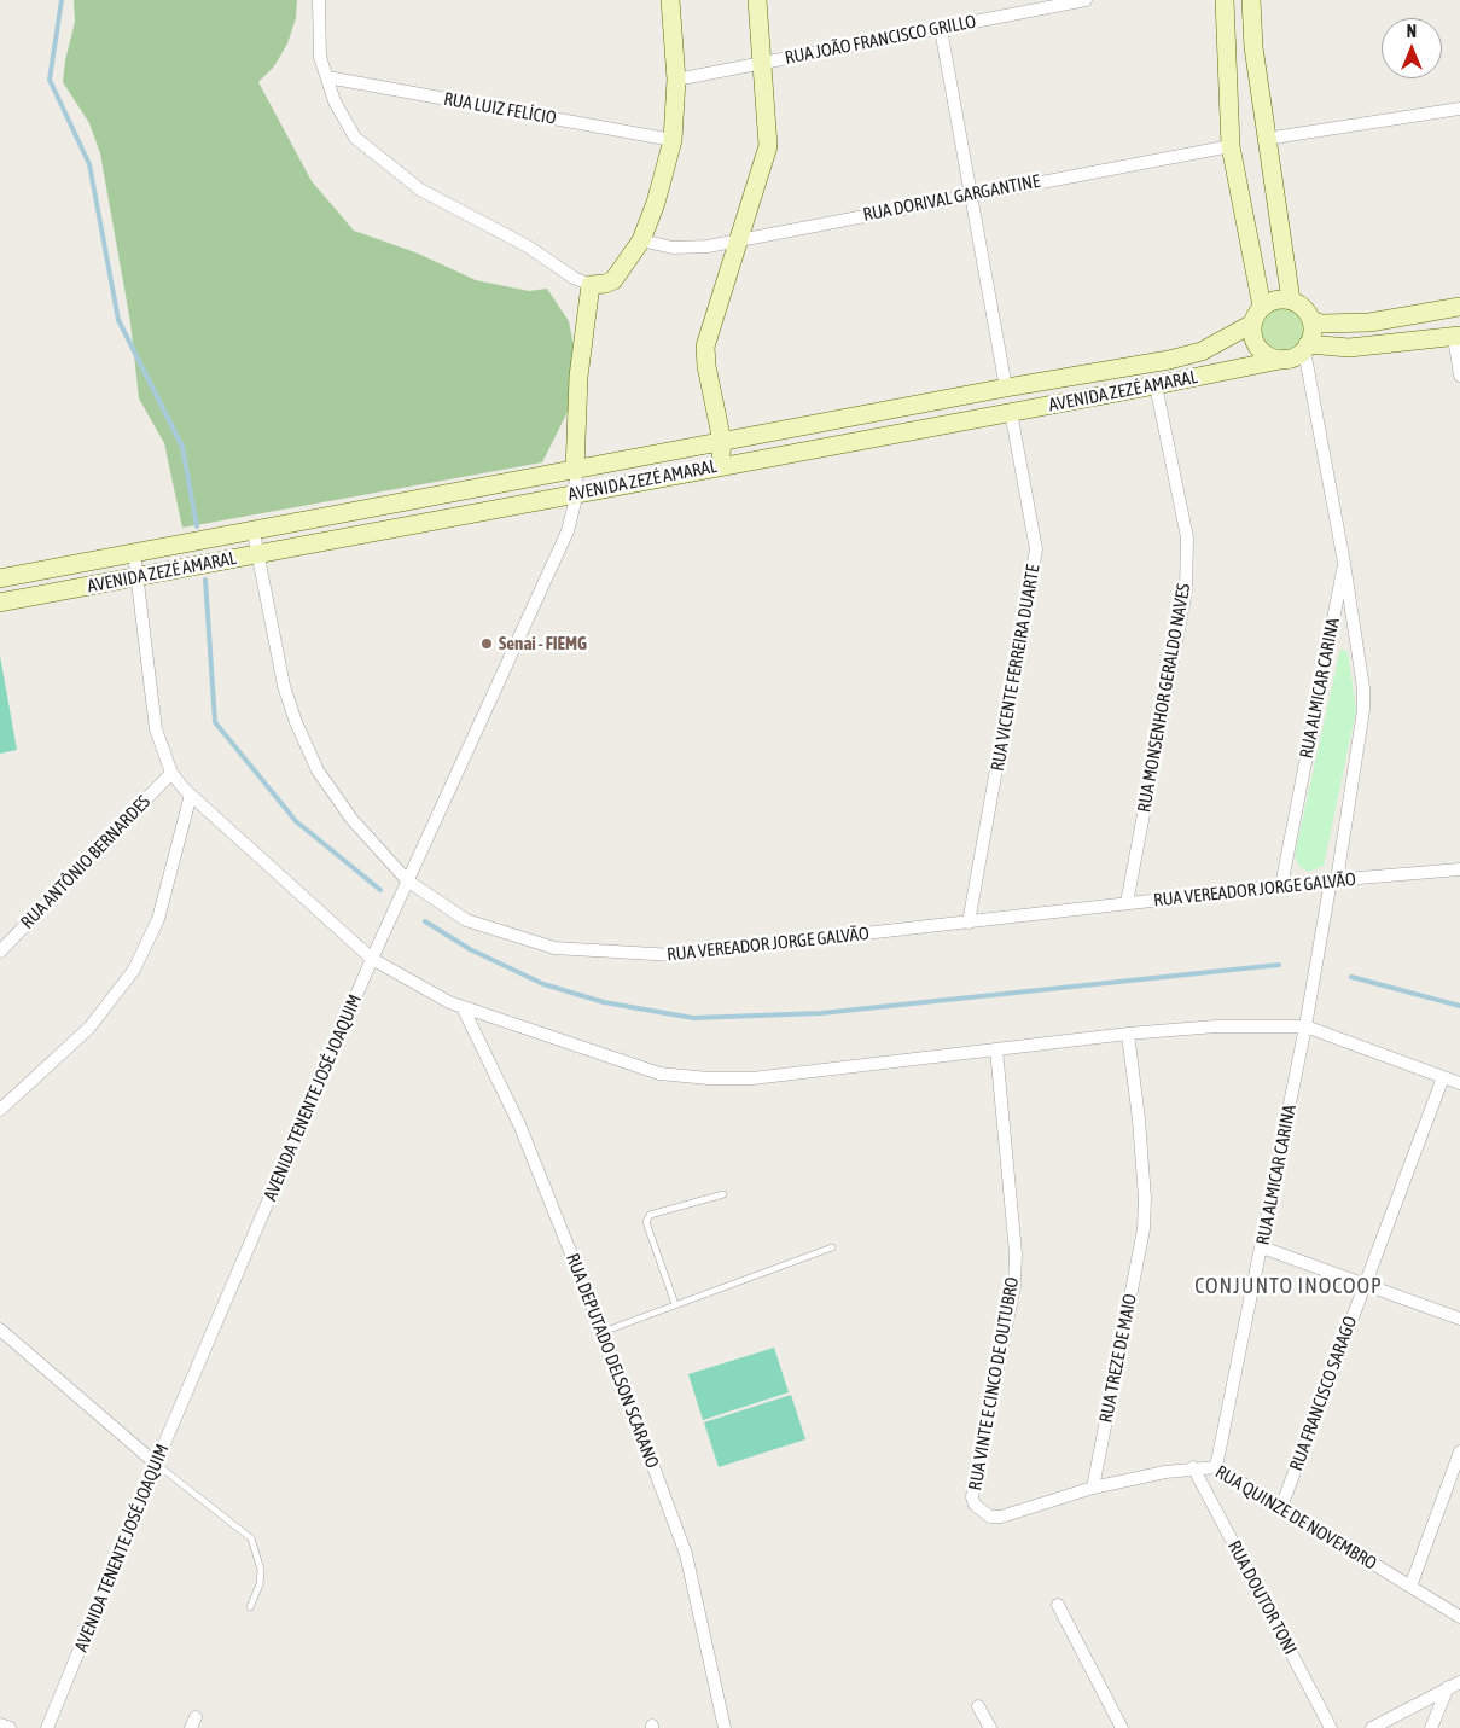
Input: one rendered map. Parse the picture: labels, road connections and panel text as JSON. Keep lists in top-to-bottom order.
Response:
{
  "streets": {
    "main road": ["AVENIDA ZEZÉ AMARAL"],
    "street": [
      "RUA JOÃO FRANCISCO GRILLO",
      "RUA LUIZ FELÍCIO",
      "RUA DORIVAL GARGANTINE",
      "RUA VICENTE FERREIRA DUARTE",
      "RUA ALMICAR CARINA",
      "RUA MONSENHOR GERALDO NAVES",
      "RUA ANTÔNIO BERNARDES",
      "RUA VEREADOR JORGE GALVÃO",
      "AVENIDA TENENTE JOSÉ JOAQUIM",
      "RUA TREZE DE MAIO",
      "RUA DEPUTADO DELSON SCARANO",
      "RUA VINTE E CINCO DE OUTUBRO",
      "RUA FRANCISCO SARAGO",
      "RUA QUINZE DE NOVEMBRO",
      "RUA DOUTOR TONI"
    ]
  },
  "crossings": [
    ["AVENIDA ZEZÉ AMARAL", "RUA VICENTE FERREIRA DUARTE"],
    ["AVENIDA ZEZÉ AMARAL", "RUA ALMICAR CARINA"],
    ["AVENIDA ZEZÉ AMARAL", "RUA MONSENHOR GERALDO NAVES"],
    ["AVENIDA ZEZÉ AMARAL", "RUA VEREADOR JORGE GALVÃO"],
    ["AVENIDA ZEZÉ AMARAL", "AVENIDA TENENTE JOSÉ JOAQUIM"],
    ["RUA VICENTE FERREIRA DUARTE", "RUA VEREADOR JORGE GALVÃO"],
    ["RUA ALMICAR CARINA", "RUA VEREADOR JORGE GALVÃO"],
    ["RUA ALMICAR CARINA", "RUA QUINZE DE NOVEMBRO"],
    ["RUA MONSENHOR GERALDO NAVES", "RUA VEREADOR JORGE GALVÃO"],
    ["RUA VEREADOR JORGE GALVÃO", "AVENIDA TENENTE JOSÉ JOAQUIM"],
    ["RUA TREZE DE MAIO", "RUA QUINZE DE NOVEMBRO"],
    ["RUA VINTE E CINCO DE OUTUBRO", "RUA QUINZE DE NOVEMBRO"],
    ["RUA FRANCISCO SARAGO", "RUA QUINZE DE NOVEMBRO"],
    ["RUA QUINZE DE NOVEMBRO", "RUA DOUTOR TONI"]
  ],
  "districts": ["CONJUNTO INOCOOP"],
  "places": ["Senai - FIEMG"],
  "north": "top"
}
